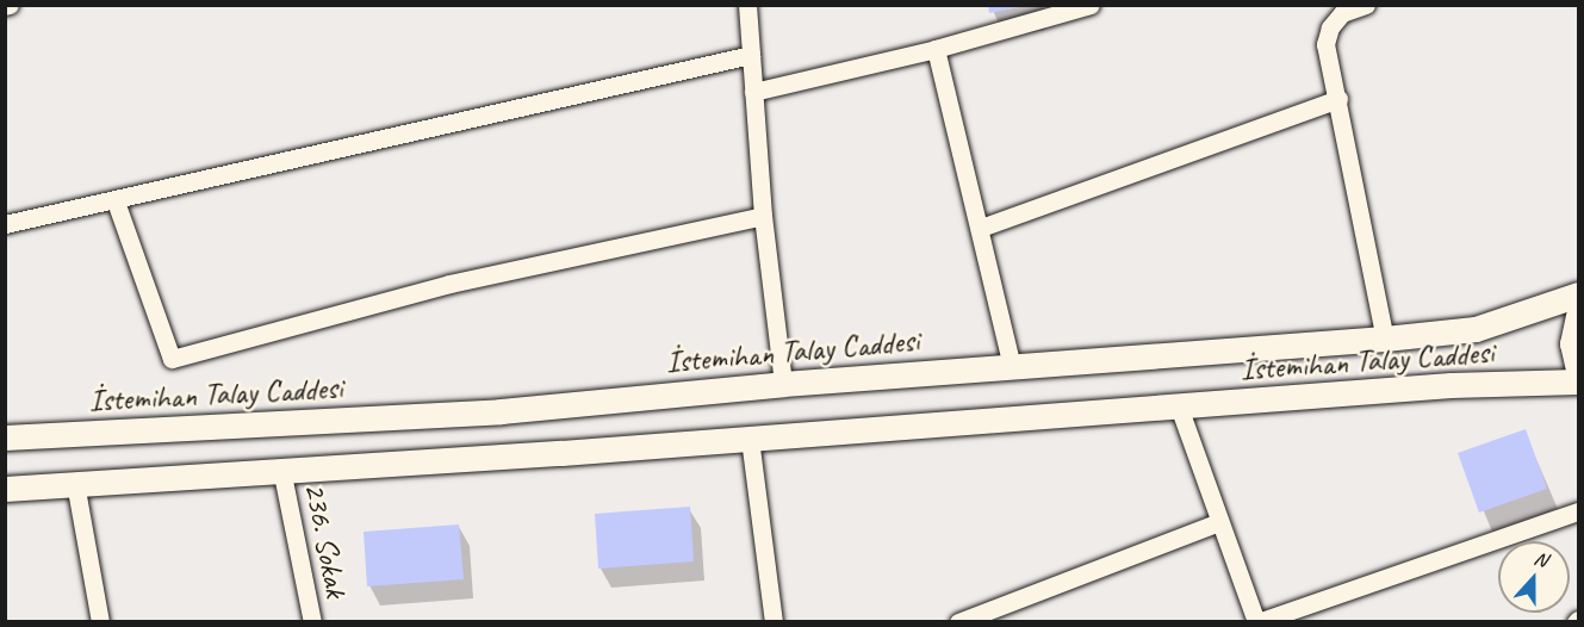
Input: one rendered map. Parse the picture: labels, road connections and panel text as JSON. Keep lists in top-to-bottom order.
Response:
{
  "streets": {
    "street": ["İstemihan Talay Caddesi", "236. Sokak"]
  },
  "crossings": [
    ["İstemihan Talay Caddesi", "236. Sokak"]
  ],
  "north": "top"
}
